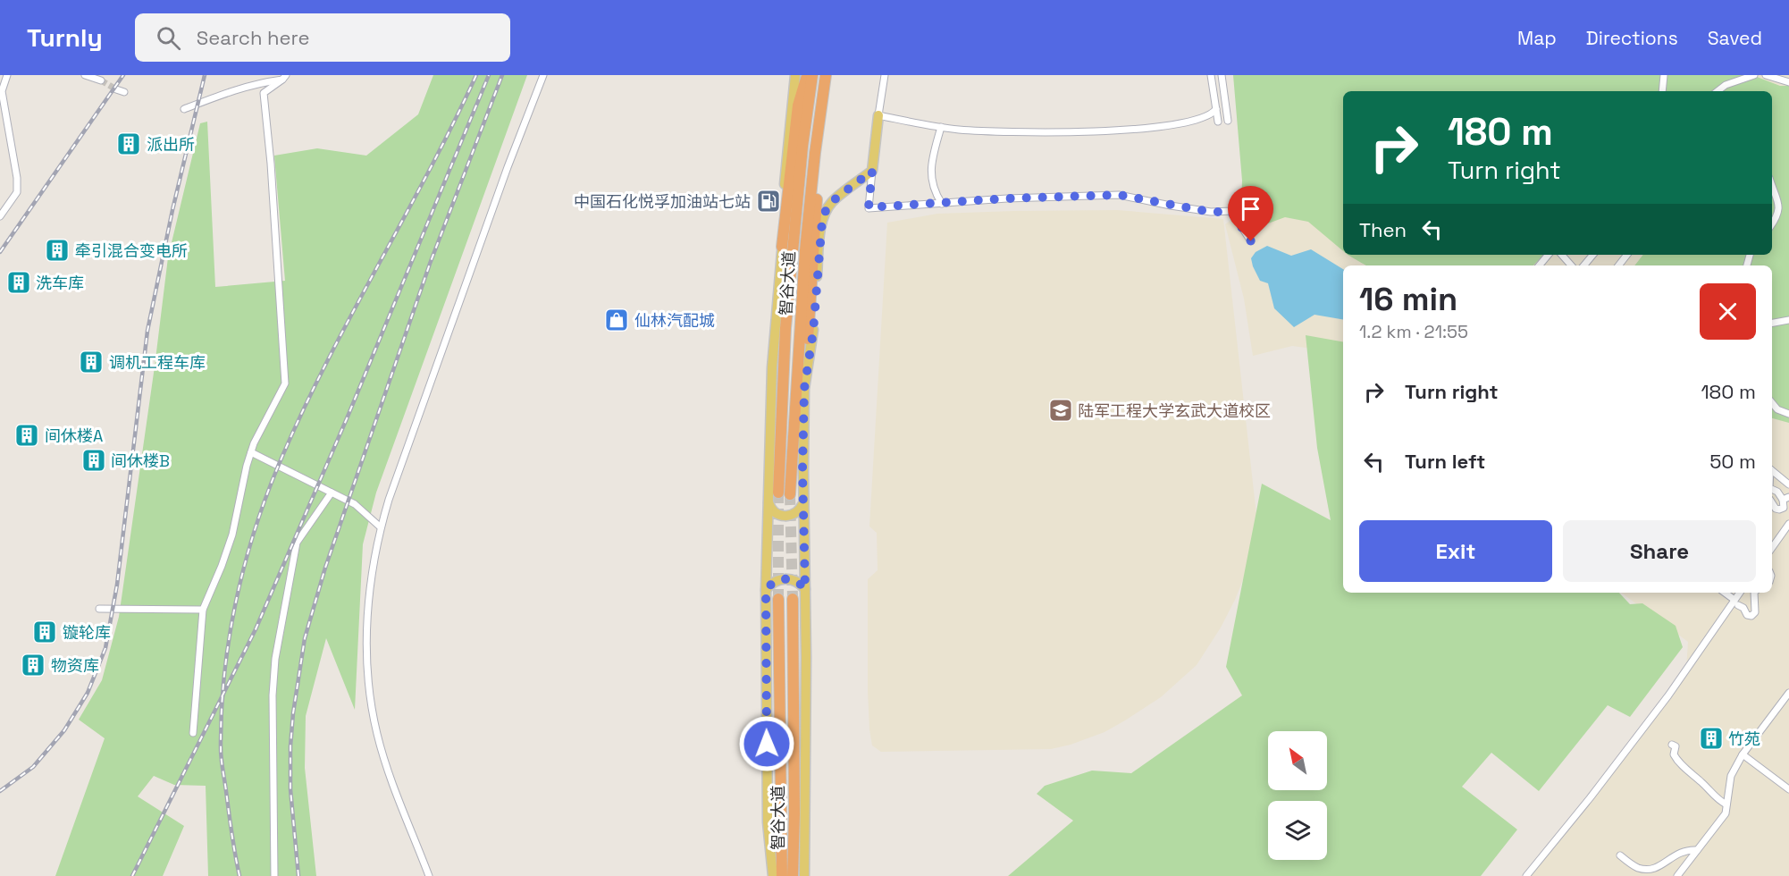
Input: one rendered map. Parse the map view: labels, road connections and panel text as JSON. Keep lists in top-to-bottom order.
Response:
{
  "streets": {
    "highway": ["智谷大道"]
  },
  "places": {
    "building": [
      "派出所",
      "牵引混合变电所",
      "洗车库",
      "调机工程车库",
      "间休楼A",
      "间休楼B",
      "镟轮库",
      "物资库",
      "竹苑"
    ],
    "fuel station": ["中国石化悦孚加油站七站"],
    "shop": ["仙林汽配城"],
    "school or university": ["陆军工程大学玄武大道校区"]
  },
  "north": "top left",
  "page": {
    "header": "Turnly",
    "search": "Search here",
    "nav": ["Map", "Directions", "Saved"],
    "turn": ["180 m", "Turn right"],
    "then": "Then",
    "heading": ["16 min", "1.2 km · 21:55"],
    "list": [
      {
        "name": "Turn right",
        "value": "180 m"
      },
      {
        "name": "Turn left",
        "value": "50 m"
      }
    ],
    "buttons": ["Exit", "Share"]
  }
}
